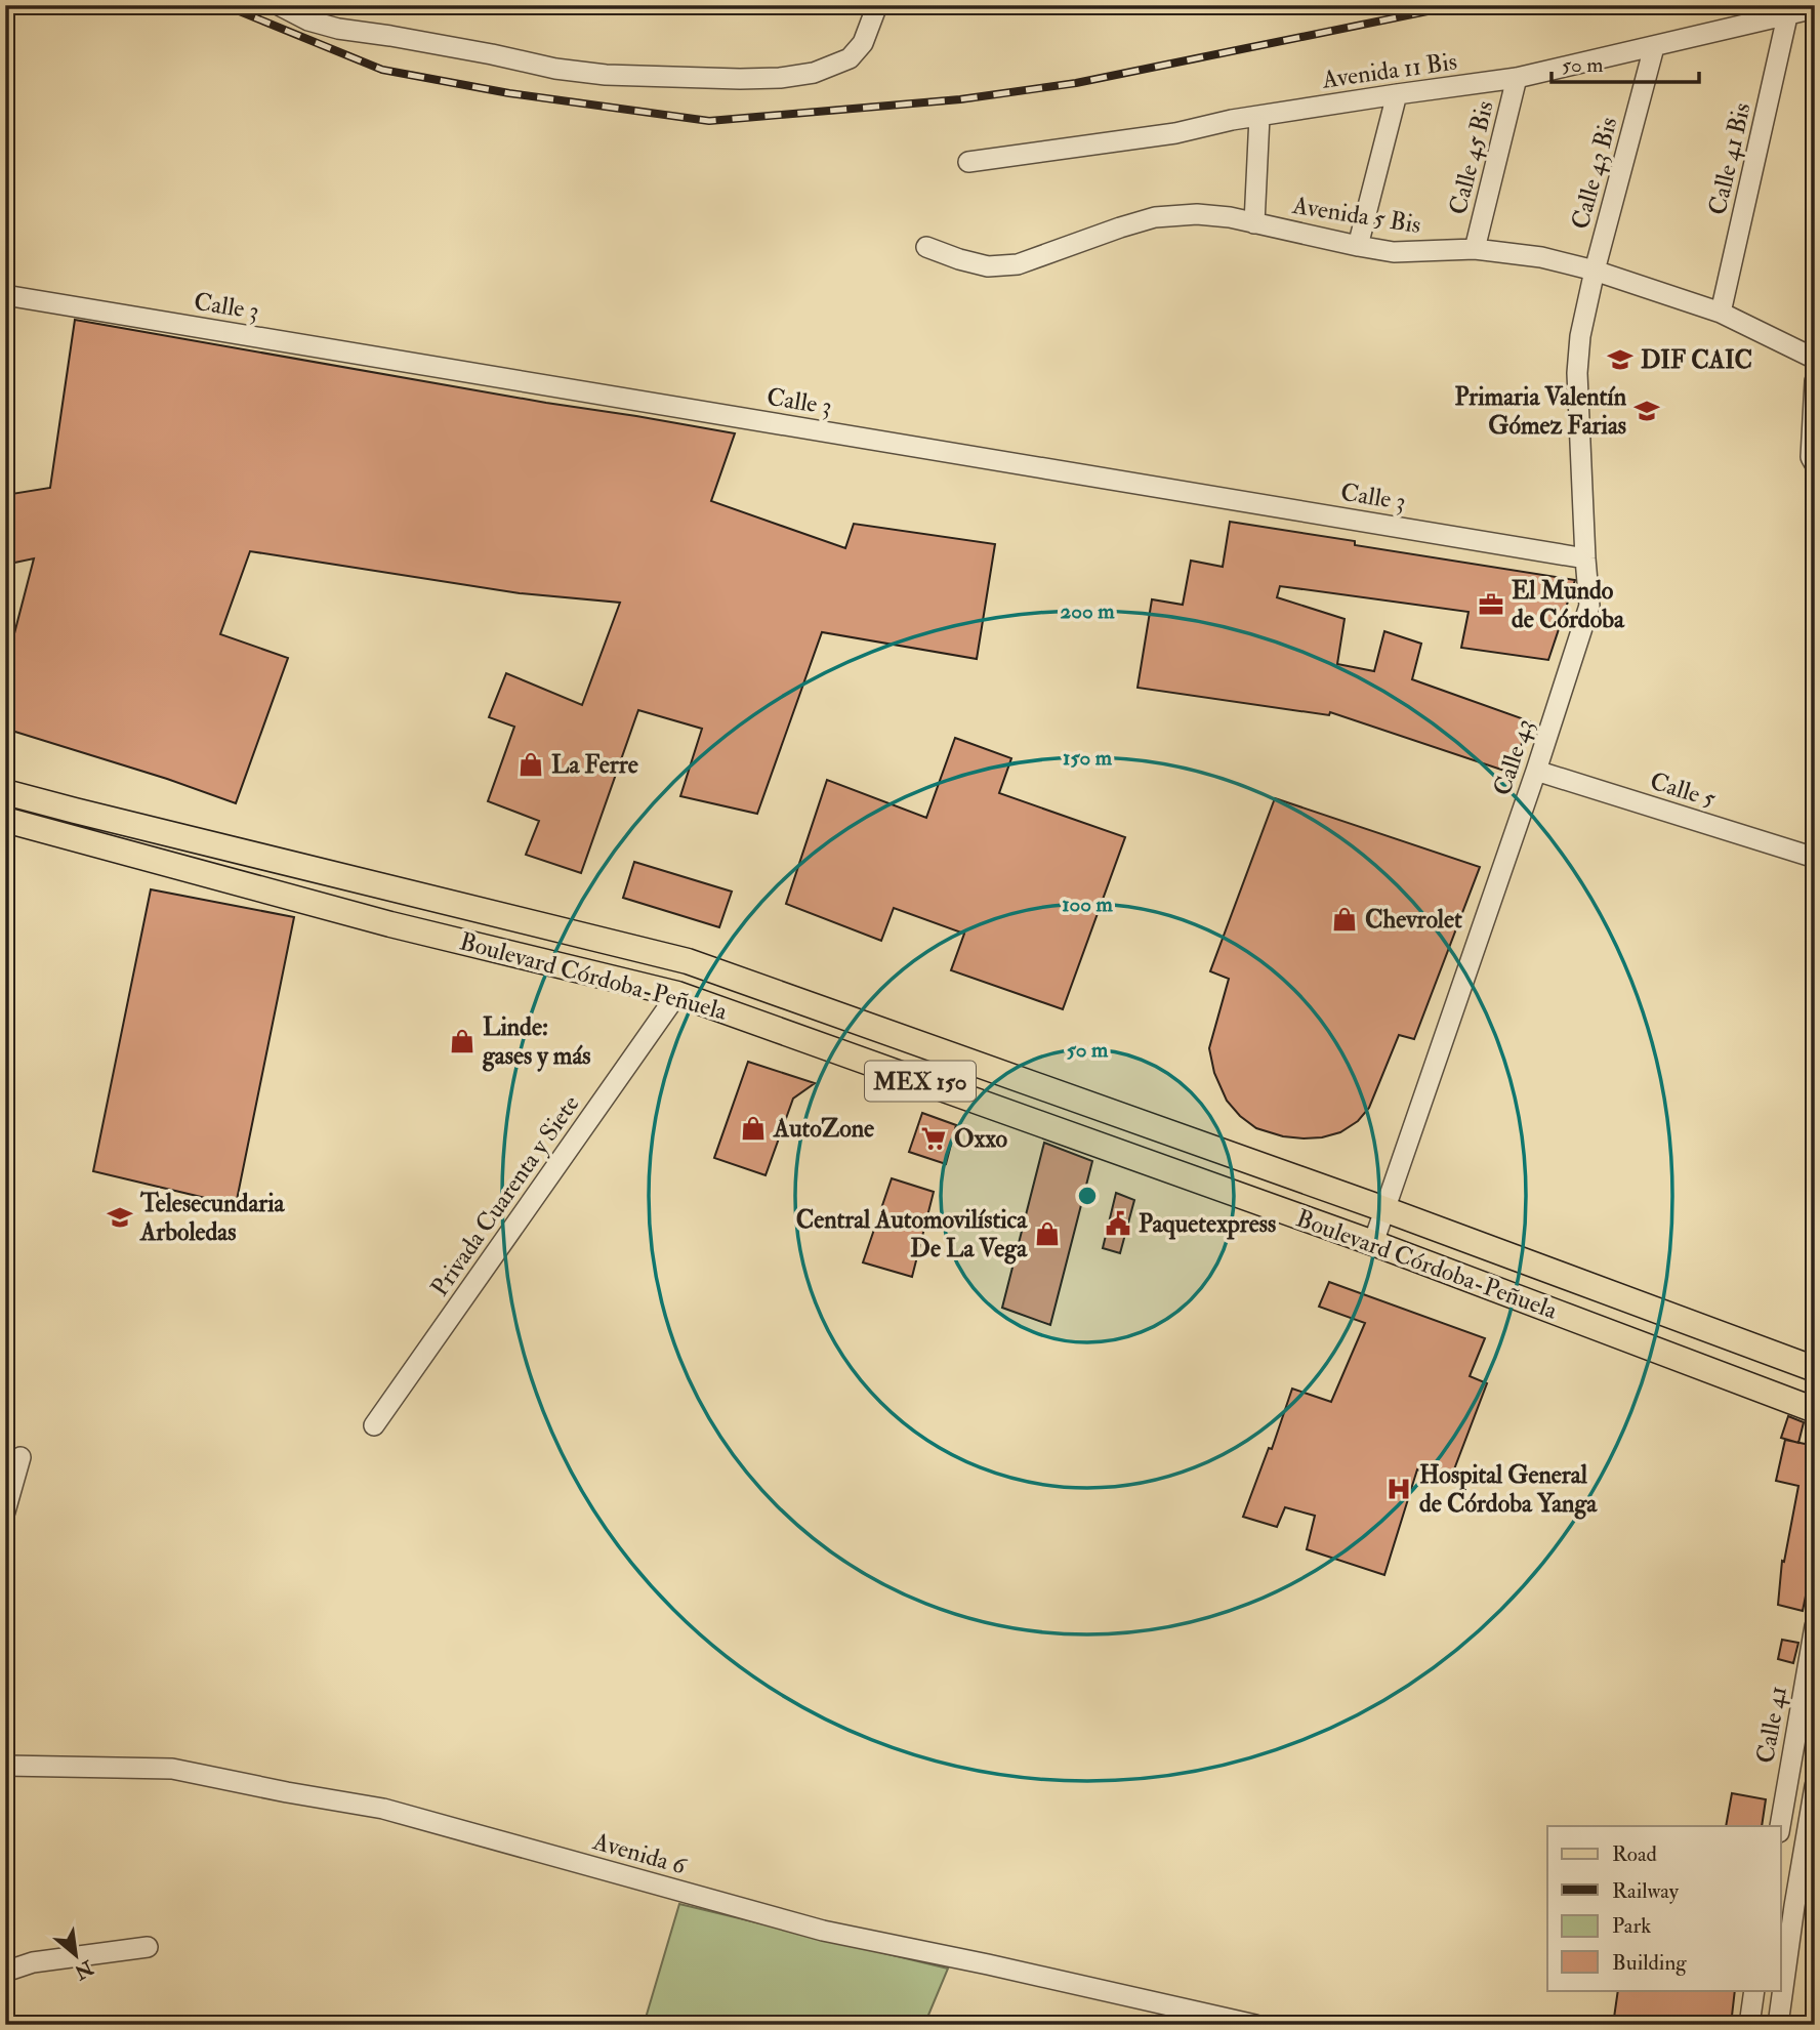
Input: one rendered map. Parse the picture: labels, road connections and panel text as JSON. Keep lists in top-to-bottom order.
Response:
{
  "streets": {
    "main road": ["Boulevard Córdoba-Peñuela", "MEX 150"],
    "street": [
      "Avenida 11 Bis",
      "Calle 45 Bis",
      "Calle 41 Bis",
      "Calle 43 Bis",
      "Avenida 5 Bis",
      "Calle 3",
      "Calle 43",
      "Calle 5",
      "Privada Cuarenta y Siete",
      "Calle 41",
      "Avenida 6"
    ]
  },
  "crossings": [
    ["Avenida 11 Bis", "Calle 45 Bis"],
    ["Avenida 11 Bis", "Calle 41 Bis"],
    ["Avenida 11 Bis", "Calle 43 Bis"],
    ["Calle 45 Bis", "Avenida 5 Bis"],
    ["Calle 41 Bis", "Avenida 5 Bis"],
    ["Calle 43 Bis", "Avenida 5 Bis"],
    ["Calle 43 Bis", "Calle 43"],
    ["Avenida 5 Bis", "Calle 43"],
    ["Calle 3", "Calle 43"],
    ["Calle 43", "Calle 5"],
    ["Calle 43", "Boulevard Córdoba-Peñuela"],
    ["Boulevard Córdoba-Peñuela", "Privada Cuarenta y Siete"]
  ],
  "places": {
    "school or university": ["DIF CAIC", "Primaria Valentín Gómez Farias", "Telesecundaria Arboledas"],
    "office": ["El Mundo de Córdoba"],
    "shop": [
      "La Ferre",
      "Chevrolet",
      "Linde: gases y más",
      "AutoZone",
      "Central Automovilística De La Vega"
    ],
    "supermarket": ["Oxxo"],
    "public building": ["Paquetexpress"],
    "hospital": ["Hospital General de Córdoba Yanga"]
  },
  "legend": [
    "Road",
    "Railway",
    "Park",
    "Building"
  ],
  "scale_bar": "50 m",
  "north": "bottom right",
  "rings": [
    "200 m",
    "150 m",
    "100 m",
    "50 m"
  ]
}
